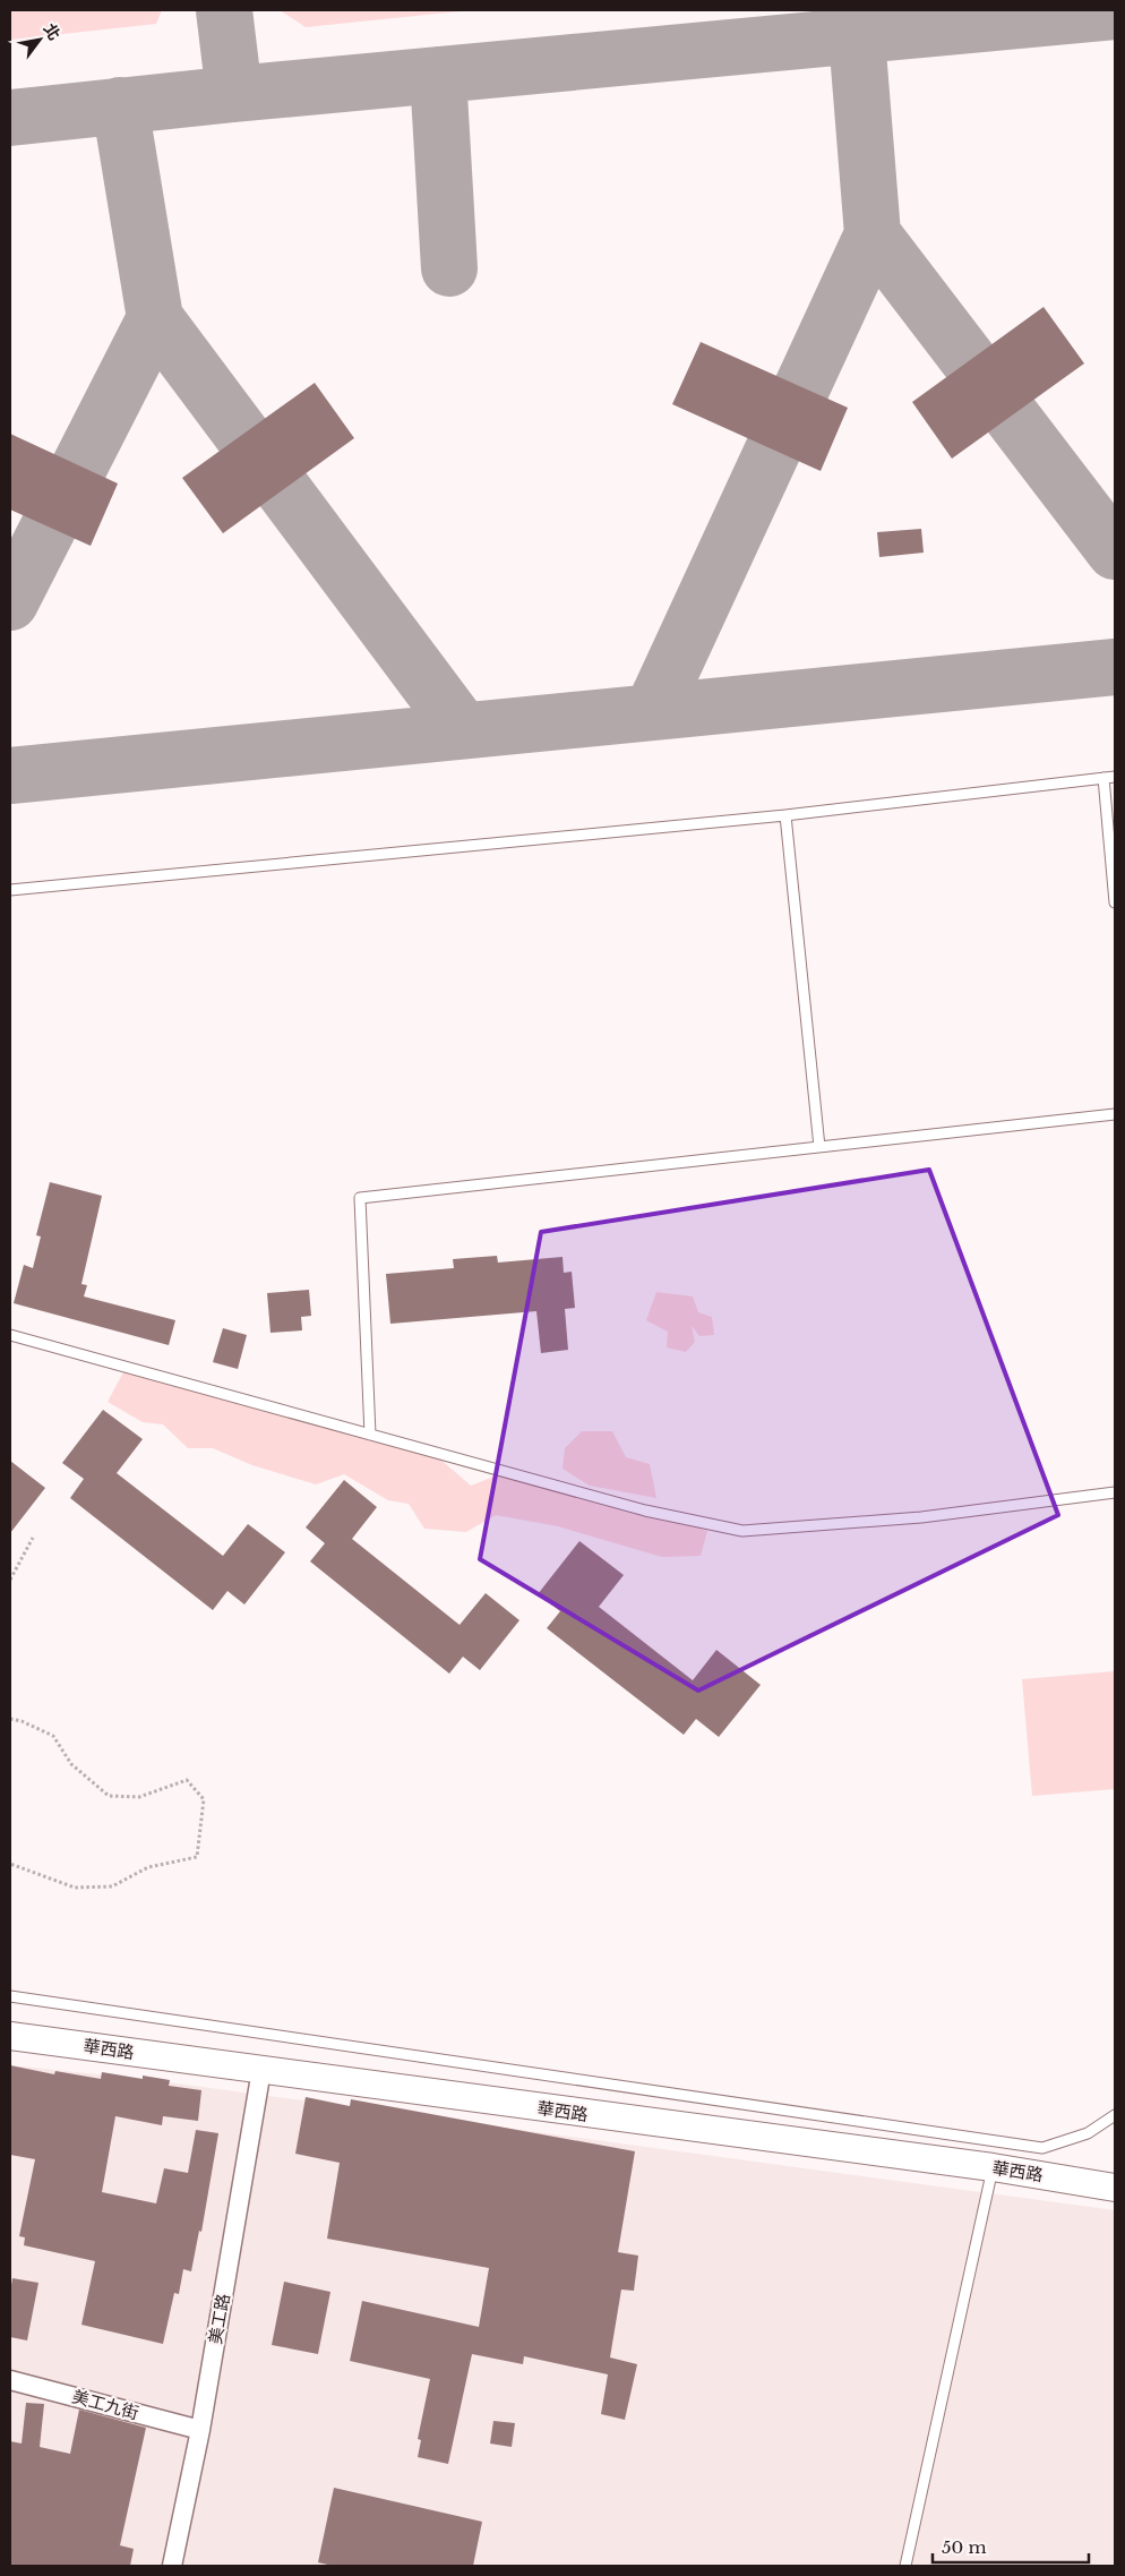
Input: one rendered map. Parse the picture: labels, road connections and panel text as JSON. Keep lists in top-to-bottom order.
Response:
{
  "streets": {
    "street": ["華西路", "美工路", "美工九街"]
  },
  "crossings": [
    ["華西路", "美工路"],
    ["美工路", "美工九街"]
  ],
  "scale_bar": "50 m",
  "north": "top right"
}
